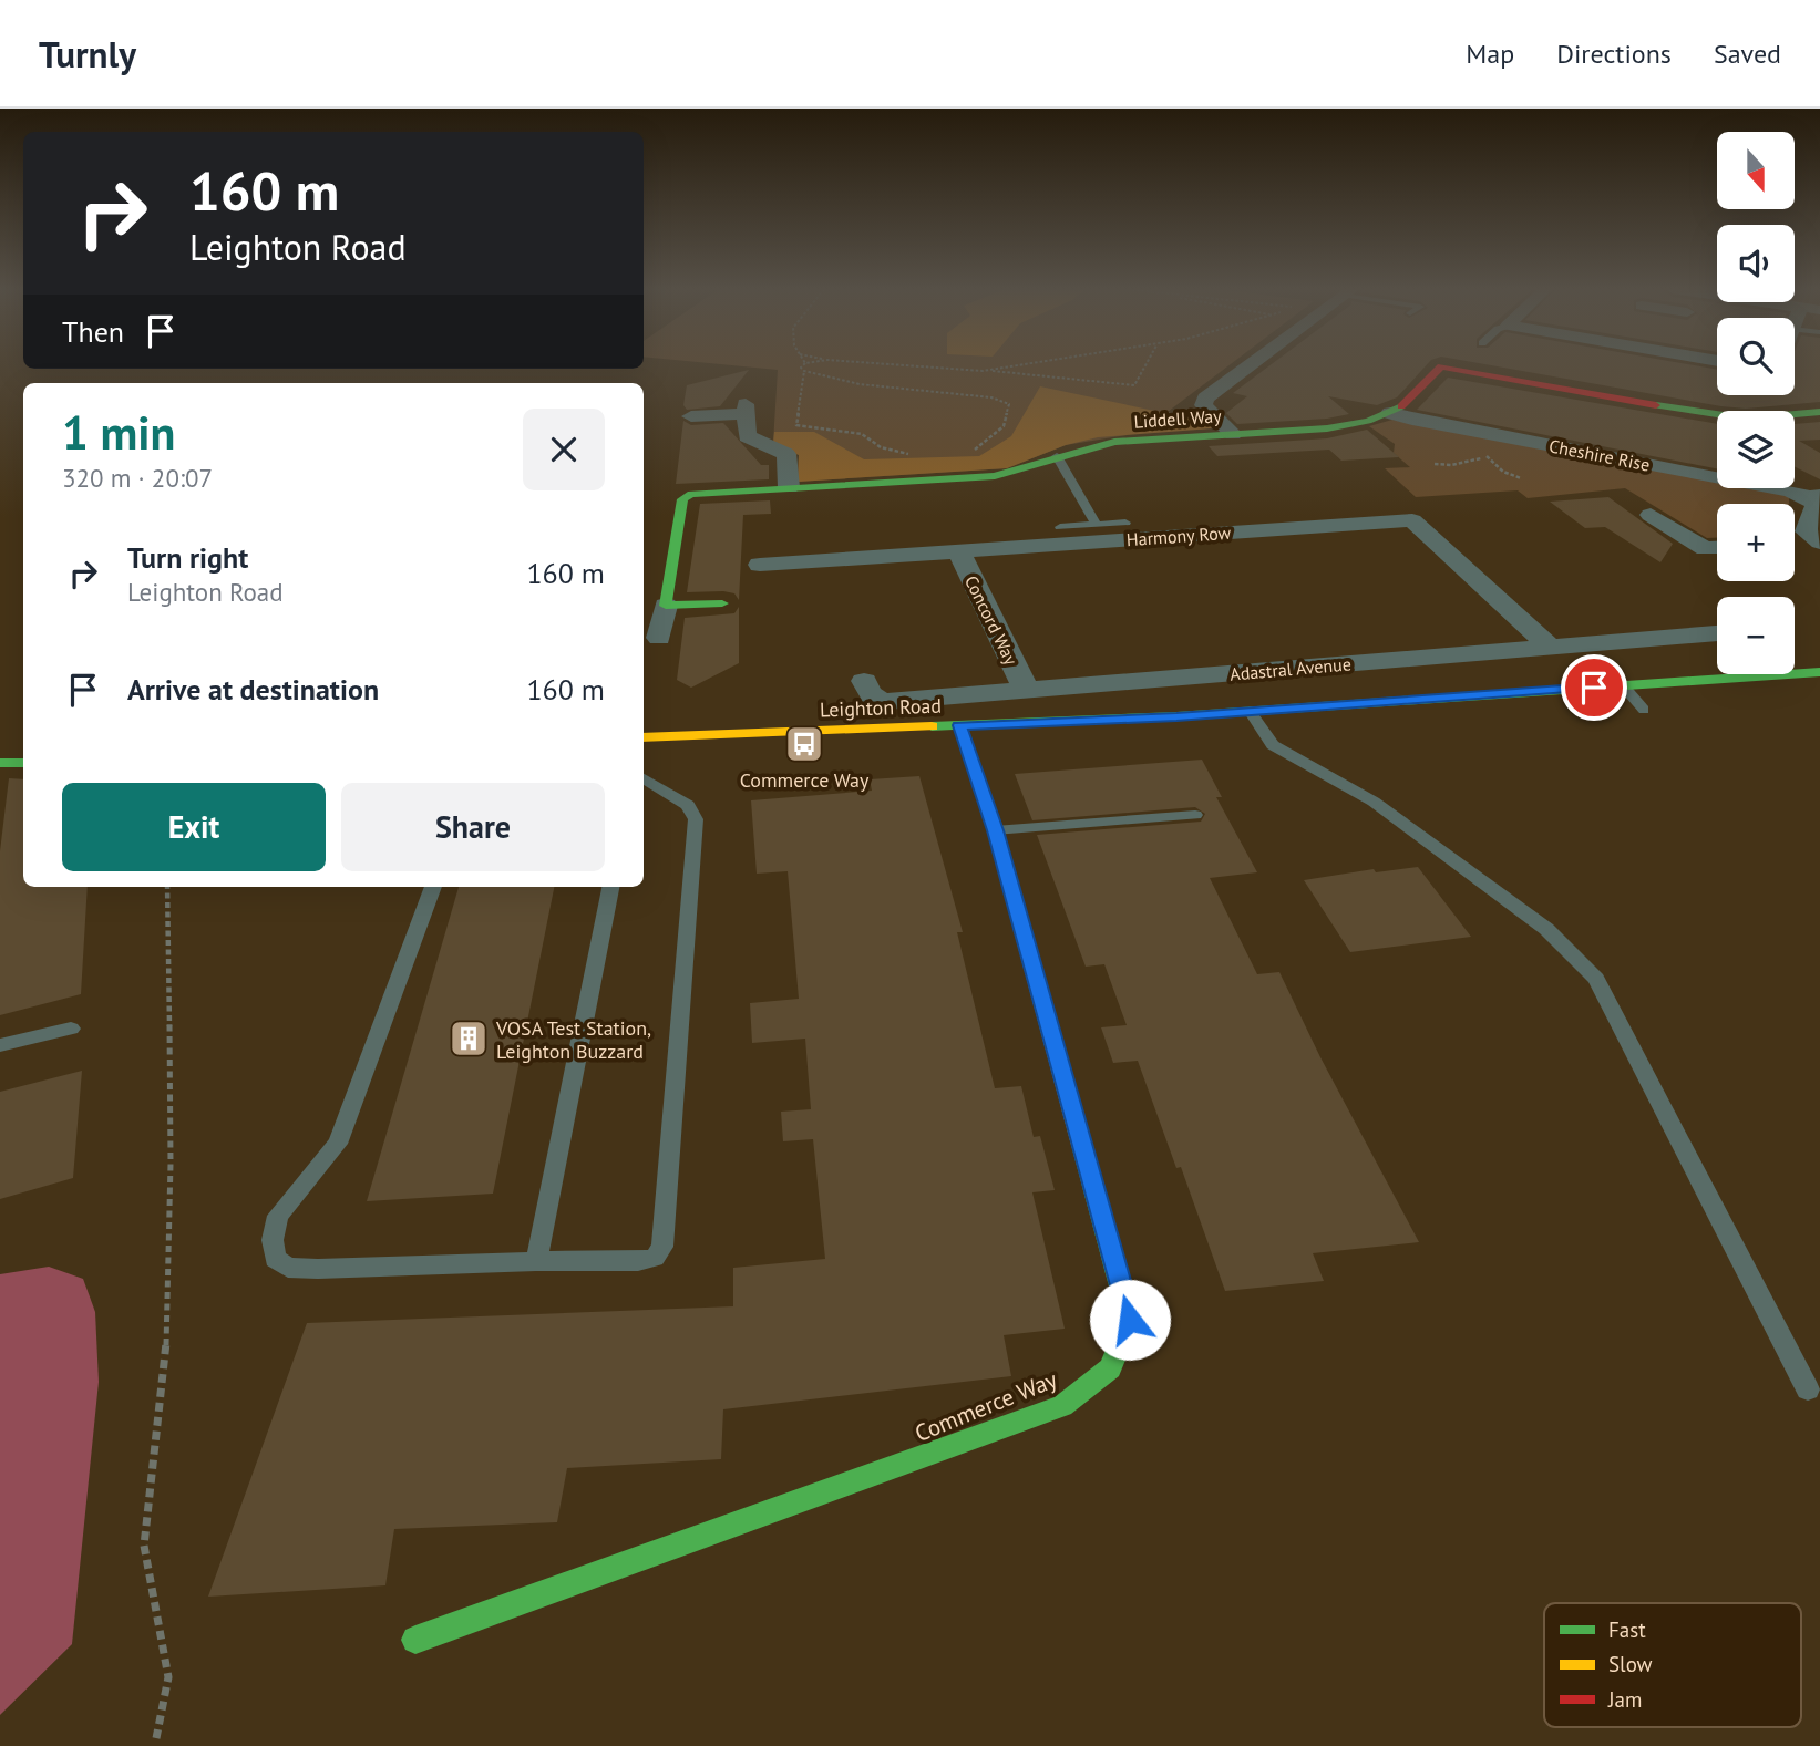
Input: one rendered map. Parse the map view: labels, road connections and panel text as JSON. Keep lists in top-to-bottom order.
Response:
{
  "streets": {
    "street": [
      "Liddell Way",
      "Cheshire Rise",
      "Harmony Row",
      "Concord Way",
      "Adastral Avenue",
      "Leighton Road",
      "Commerce Way"
    ]
  },
  "crossings": [
    ["Liddell Way", "Cheshire Rise"],
    ["Harmony Row", "Concord Way"],
    ["Harmony Row", "Adastral Avenue"],
    ["Concord Way", "Adastral Avenue"],
    ["Leighton Road", "Commerce Way"]
  ],
  "places": {
    "bus stop": ["Commerce Way"],
    "building": ["VOSA Test Station, Leighton Buzzard"]
  },
  "legend": ["Fast", "Slow", "Jam"],
  "north": "bottom",
  "page": {
    "header": "Turnly",
    "nav": ["Map", "Directions", "Saved"],
    "map_buttons": ["+", "−"],
    "turn": ["160 m", "Leighton Road"],
    "then": "Then",
    "heading": ["1 min", "320 m · 20:07"],
    "list": [
      {
        "name": "Turn right",
        "note": "Leighton Road",
        "value": "160 m"
      },
      {
        "name": "Arrive at destination",
        "value": "160 m"
      }
    ],
    "buttons": ["Exit", "Share"]
  }
}
